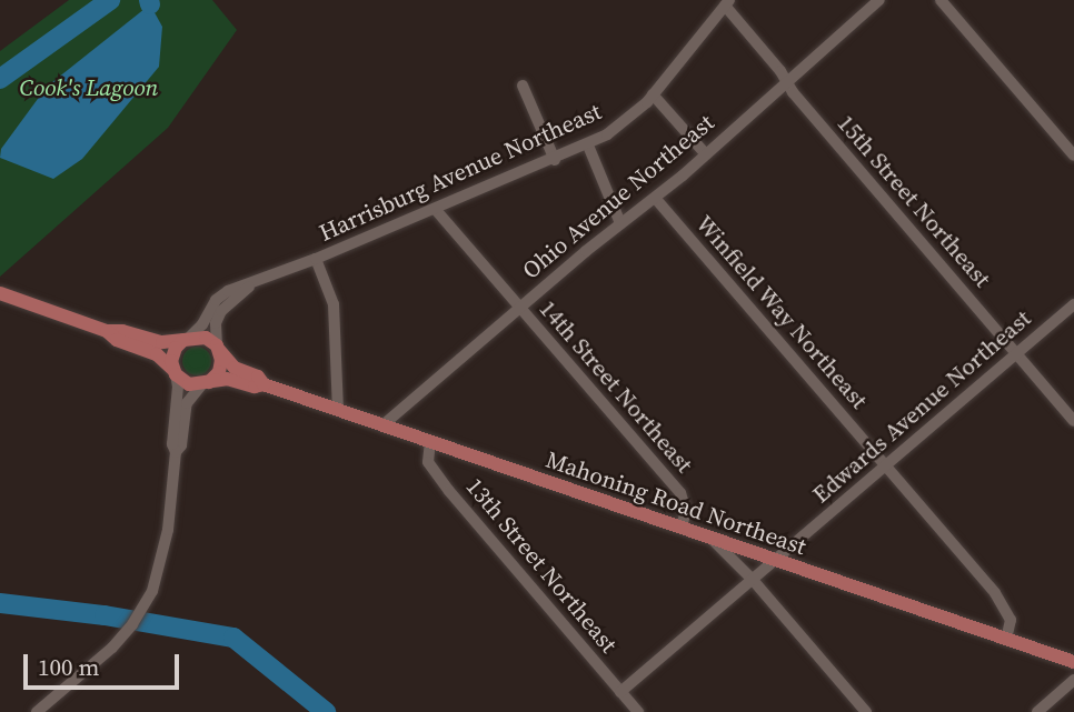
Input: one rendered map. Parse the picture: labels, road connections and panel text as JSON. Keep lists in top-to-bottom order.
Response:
{
  "streets": {
    "main road": ["Mahoning Road Northeast"],
    "street": [
      "Harrisburg Avenue Northeast",
      "Ohio Avenue Northeast",
      "15th Street Northeast",
      "Winfield Way Northeast",
      "14th Street Northeast",
      "Edwards Avenue Northeast",
      "13th Street Northeast"
    ]
  },
  "crossings": [
    ["Harrisburg Avenue Northeast", "15th Street Northeast"],
    ["Harrisburg Avenue Northeast", "14th Street Northeast"],
    ["Harrisburg Avenue Northeast", "Mahoning Road Northeast"],
    ["Ohio Avenue Northeast", "15th Street Northeast"],
    ["Ohio Avenue Northeast", "Winfield Way Northeast"],
    ["Ohio Avenue Northeast", "14th Street Northeast"],
    ["Ohio Avenue Northeast", "Mahoning Road Northeast"],
    ["15th Street Northeast", "Edwards Avenue Northeast"],
    ["Winfield Way Northeast", "Edwards Avenue Northeast"],
    ["Winfield Way Northeast", "Mahoning Road Northeast"],
    ["14th Street Northeast", "Mahoning Road Northeast"],
    ["Edwards Avenue Northeast", "Mahoning Road Northeast"],
    ["Edwards Avenue Northeast", "13th Street Northeast"],
    ["Mahoning Road Northeast", "13th Street Northeast"]
  ],
  "parks": ["Cook's Lagoon"],
  "scale_bar": "100 m"
}
